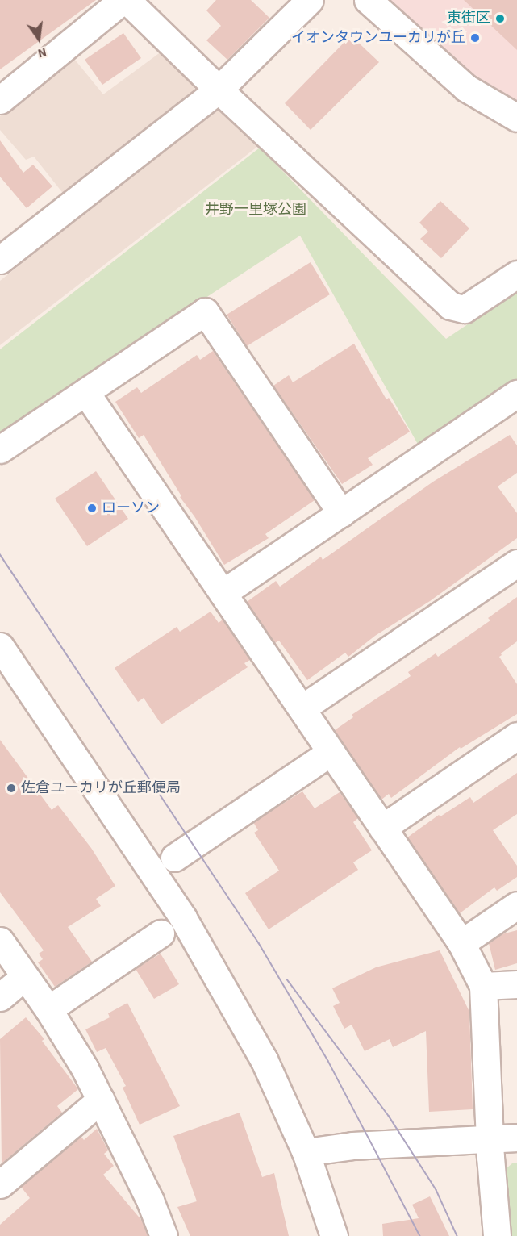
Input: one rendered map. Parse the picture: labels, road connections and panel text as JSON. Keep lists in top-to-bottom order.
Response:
{
  "parks": ["井野一里塚公園"],
  "places": [
    "東街区",
    "イオンタウンユーカリが丘",
    "ローソン",
    "佐倉ユーカリが丘郵便局"
  ],
  "north": "bottom"
}
